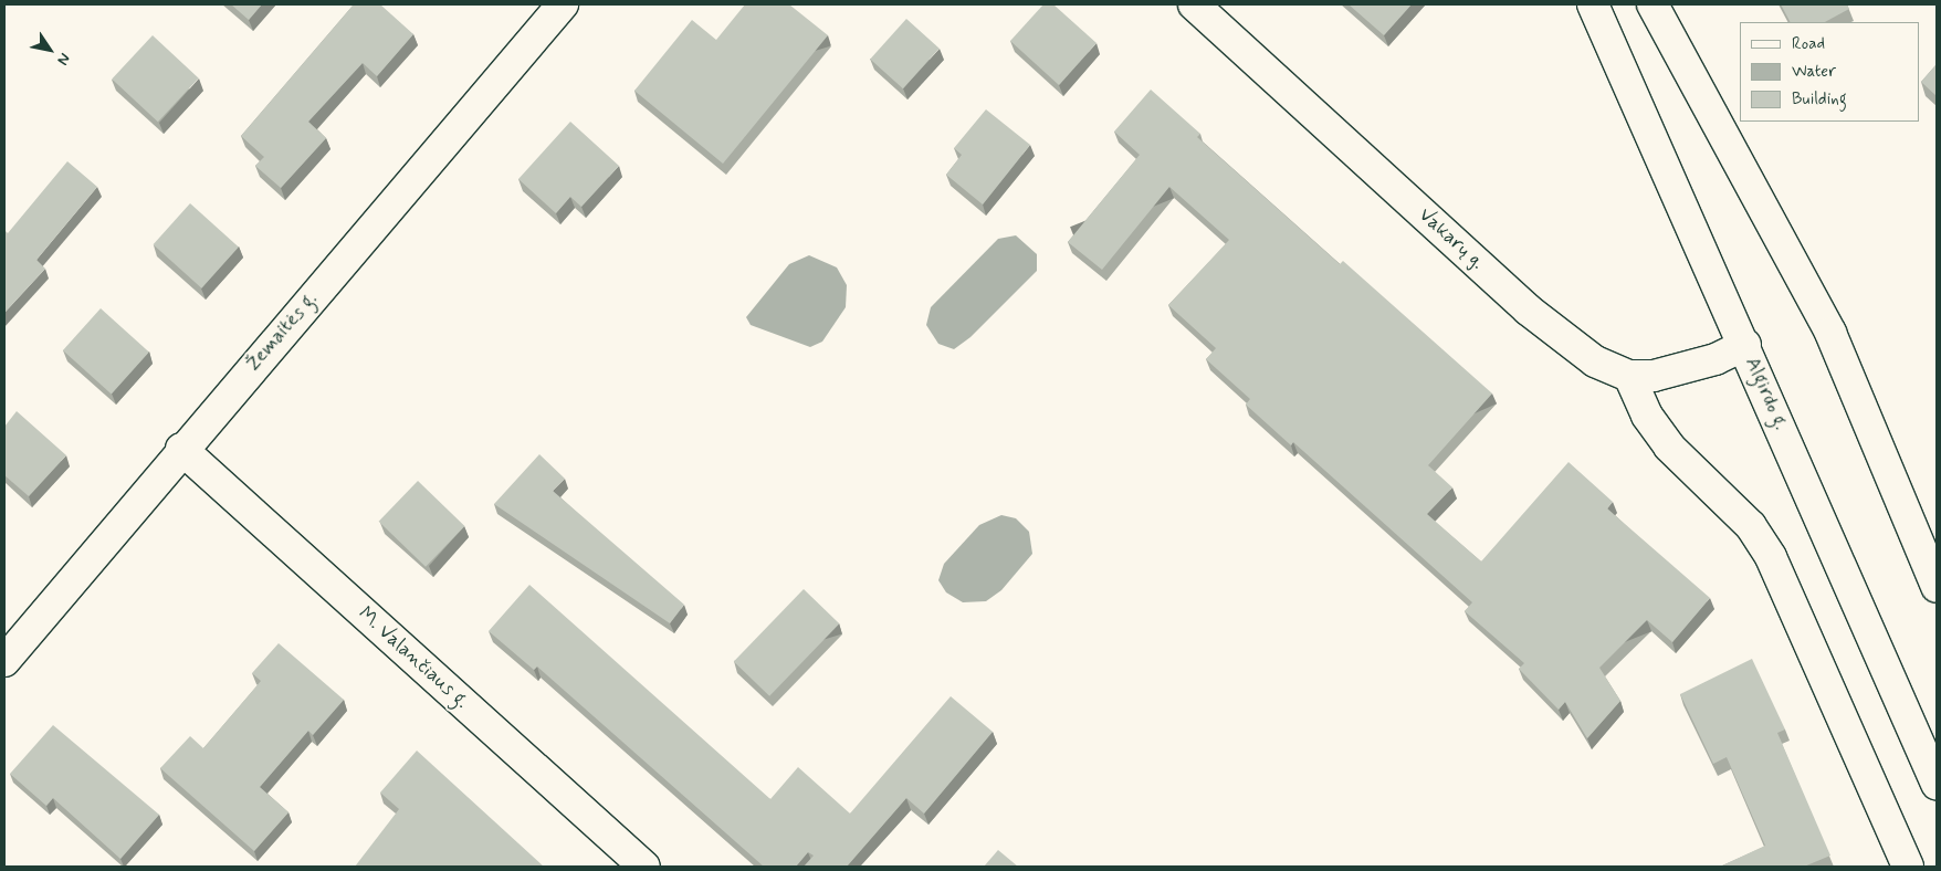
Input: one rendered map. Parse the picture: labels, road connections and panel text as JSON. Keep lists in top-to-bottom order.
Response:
{
  "streets": {
    "street": [
      "Vakarų g.",
      "Žemaitės g.",
      "Algirdo g.",
      "M. Valančiaus g."
    ]
  },
  "crossings": [
    ["Vakarų g.", "Algirdo g."],
    ["Žemaitės g.", "M. Valančiaus g."]
  ],
  "legend": ["Road", "Water", "Building"],
  "north": "bottom right"
}
